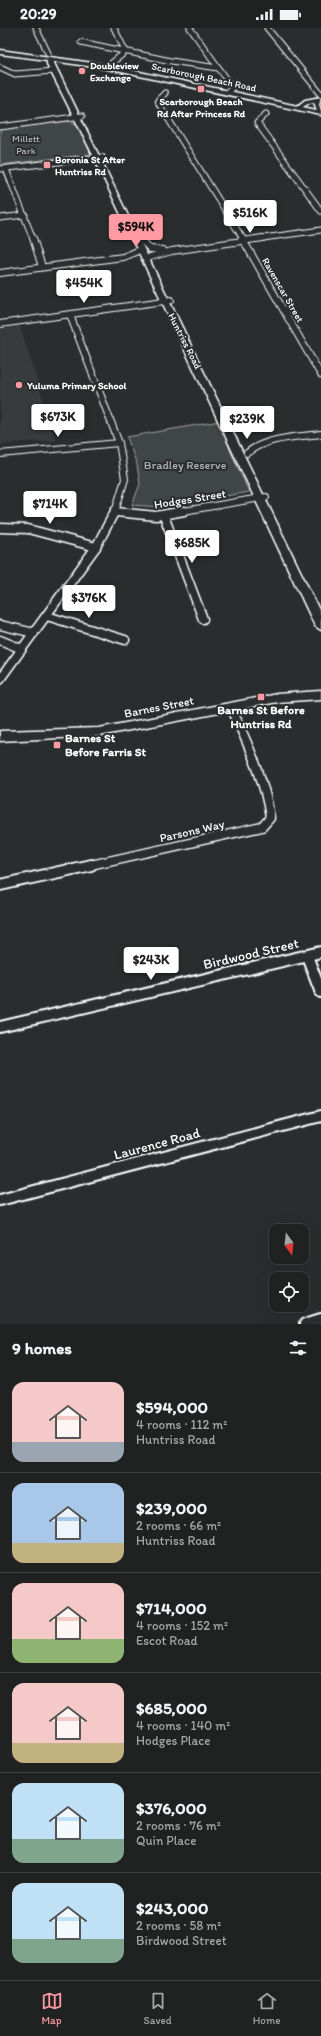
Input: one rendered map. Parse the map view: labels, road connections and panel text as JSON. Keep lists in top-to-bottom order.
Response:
{
  "streets": {
    "main road": ["Scarborough Beach Road", "Huntriss Road", "Barnes Street"],
    "street": [
      "Ravenscar Street",
      "Hodges Street",
      "Parsons Way",
      "Birdwood Street",
      "Laurence Road"
    ]
  },
  "crossings": [
    ["Scarborough Beach Road", "Huntriss Road"],
    ["Huntriss Road", "Hodges Street"],
    ["Barnes Street", "Parsons Way"]
  ],
  "parks": ["Millett Park", "Bradley Reserve"],
  "places": {
    "other": ["Doubleview Exchange", "Yuluma Primary School"],
    "transit": [
      "Scarborough Beach Rd After Princess Rd",
      "Boronia St After Huntriss Rd",
      "Barnes St Before Huntriss Rd",
      "Barnes St Before Farris St"
    ]
  },
  "north": "bottom",
  "page": {
    "status": "20:29",
    "price": [
      "$516K",
      "$594K",
      "$454K",
      "$673K",
      "$239K",
      "$714K",
      "$685K",
      "$376K",
      "$243K"
    ],
    "heading": "9 homes",
    "list": [
      {
        "name": "$594,000",
        "note": "4 rooms · 112 m² · Huntriss Road"
      },
      {
        "name": "$239,000",
        "note": "2 rooms · 66 m² · Huntriss Road"
      },
      {
        "name": "$714,000",
        "note": "4 rooms · 152 m² · Escot Road"
      },
      {
        "name": "$685,000",
        "note": "4 rooms · 140 m² · Hodges Place"
      },
      {
        "name": "$376,000",
        "note": "2 rooms · 76 m² · Quin Place"
      },
      {
        "name": "$243,000",
        "note": "2 rooms · 58 m² · Birdwood Street"
      }
    ],
    "tabs": ["Map", "Saved", "Home"]
  }
}
